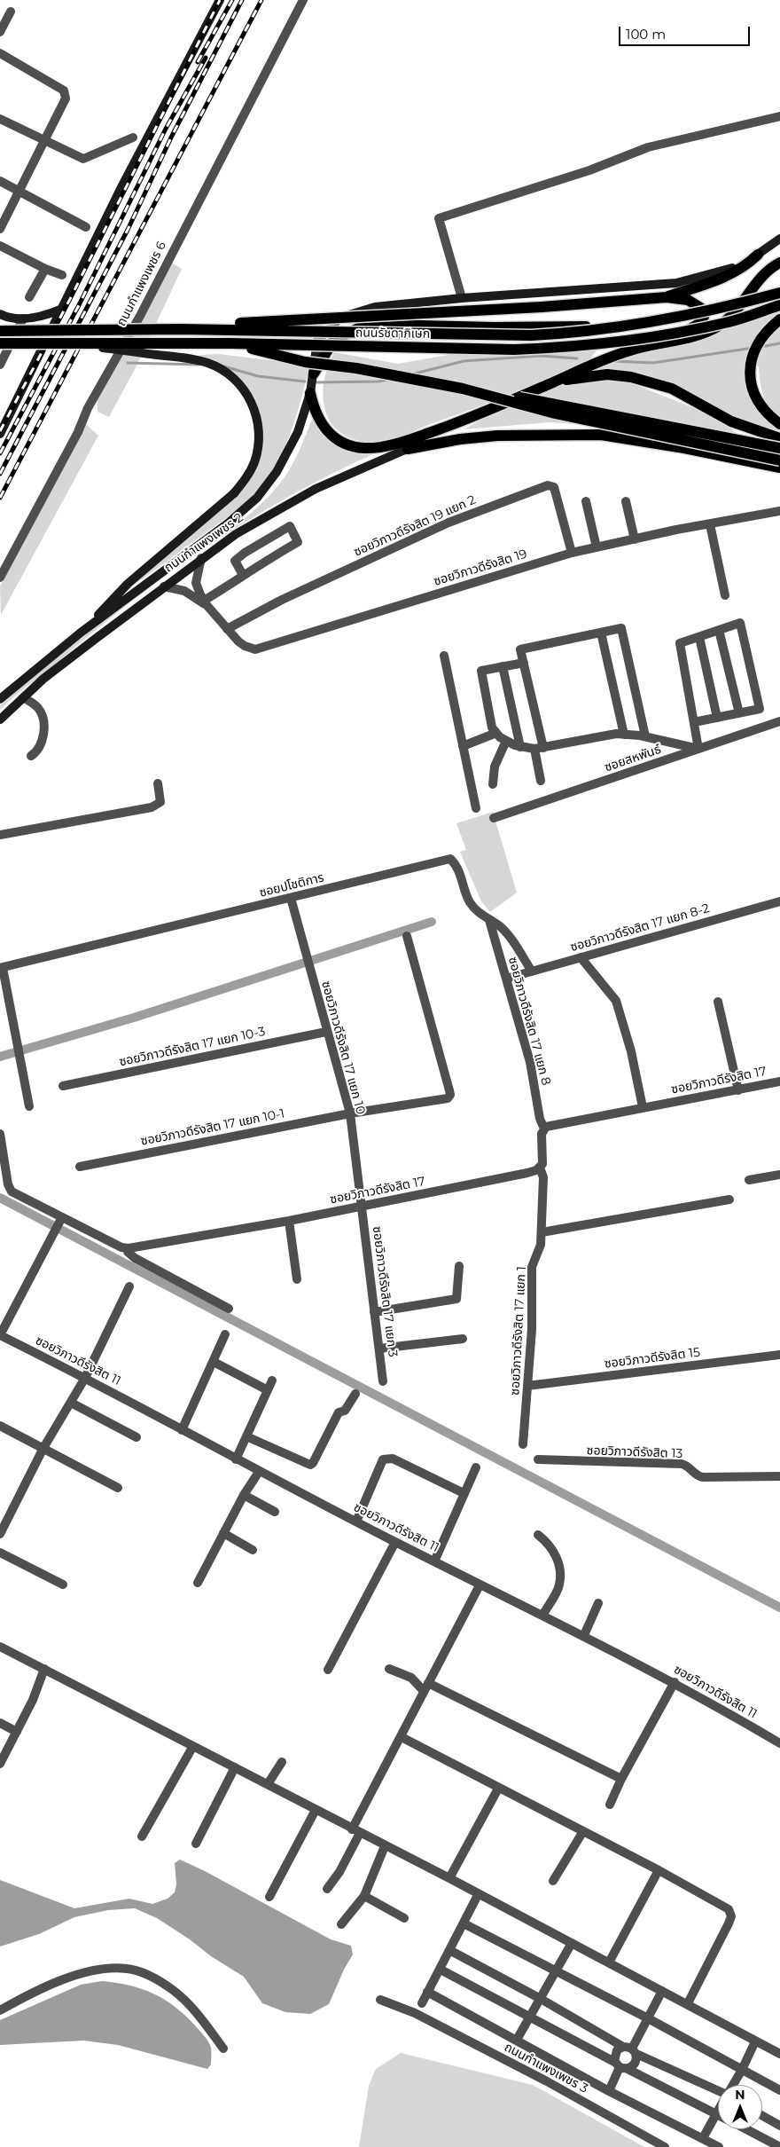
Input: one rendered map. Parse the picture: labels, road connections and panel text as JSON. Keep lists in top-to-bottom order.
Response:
{
  "streets": {
    "main road": ["ถนนรัชดาภิเษก", "ถนนกำแพงเพชร 2"],
    "street": [
      "ถนนกำแพงเพชร 6",
      "ซอยวิภาวดีรังสิต 19 แยก 2",
      "ซอยวิภาวดีรังสิต 19",
      "ซอยสหพันธ์",
      "ซอยปโชติการ",
      "ซอยวิภาวดีรังสิต 17 แยก 8-2",
      "ซอยวิภาวดีรังสิต 17 แยก 8",
      "ซอยวิภาวดีรังสิต 17 แยก 10-3",
      "ซอยวิภาวดีรังสิต 17 แยก 10",
      "ซอยวิภาวดีรังสิต 17",
      "ซอยวิภาวดีรังสิต 17 แยก 10-1",
      "ซอยวิภาวดีรังสิต 17 แยก 3",
      "ซอยวิภาวดีรังสิต 17 แยก 1",
      "ซอยวิภาวดีรังสิต 15",
      "ซอยวิภาวดีรังสิต 11",
      "ซอยวิภาวดีรังสิต 13",
      "ถนนกำแพงเพชร 3"
    ]
  },
  "crossings": [
    ["ซอยวิภาวดีรังสิต 19 แยก 2", "ซอยวิภาวดีรังสิต 19"],
    ["ถนนกำแพงเพชร 2", "ซอยวิภาวดีรังสิต 19"],
    ["ซอยปโชติการ", "ซอยวิภาวดีรังสิต 17 แยก 8-2"],
    ["ซอยปโชติการ", "ซอยวิภาวดีรังสิต 17 แยก 8"],
    ["ซอยปโชติการ", "ซอยวิภาวดีรังสิต 17 แยก 10"],
    ["ซอยวิภาวดีรังสิต 17 แยก 8-2", "ซอยวิภาวดีรังสิต 17 แยก 8"],
    ["ซอยวิภาวดีรังสิต 17 แยก 8", "ซอยวิภาวดีรังสิต 17"],
    ["ซอยวิภาวดีรังสิต 17 แยก 10-3", "ซอยวิภาวดีรังสิต 17 แยก 10"],
    ["ซอยวิภาวดีรังสิต 17 แยก 10", "ซอยวิภาวดีรังสิต 17"],
    ["ซอยวิภาวดีรังสิต 17 แยก 10", "ซอยวิภาวดีรังสิต 17 แยก 10-1"],
    ["ซอยวิภาวดีรังสิต 17 แยก 10", "ซอยวิภาวดีรังสิต 17 แยก 3"],
    ["ซอยวิภาวดีรังสิต 17", "ซอยวิภาวดีรังสิต 17 แยก 3"],
    ["ซอยวิภาวดีรังสิต 17", "ซอยวิภาวดีรังสิต 17 แยก 1"],
    ["ซอยวิภาวดีรังสิต 17 แยก 1", "ซอยวิภาวดีรังสิต 15"]
  ],
  "scale_bar": "100 m",
  "north": "top"
}
